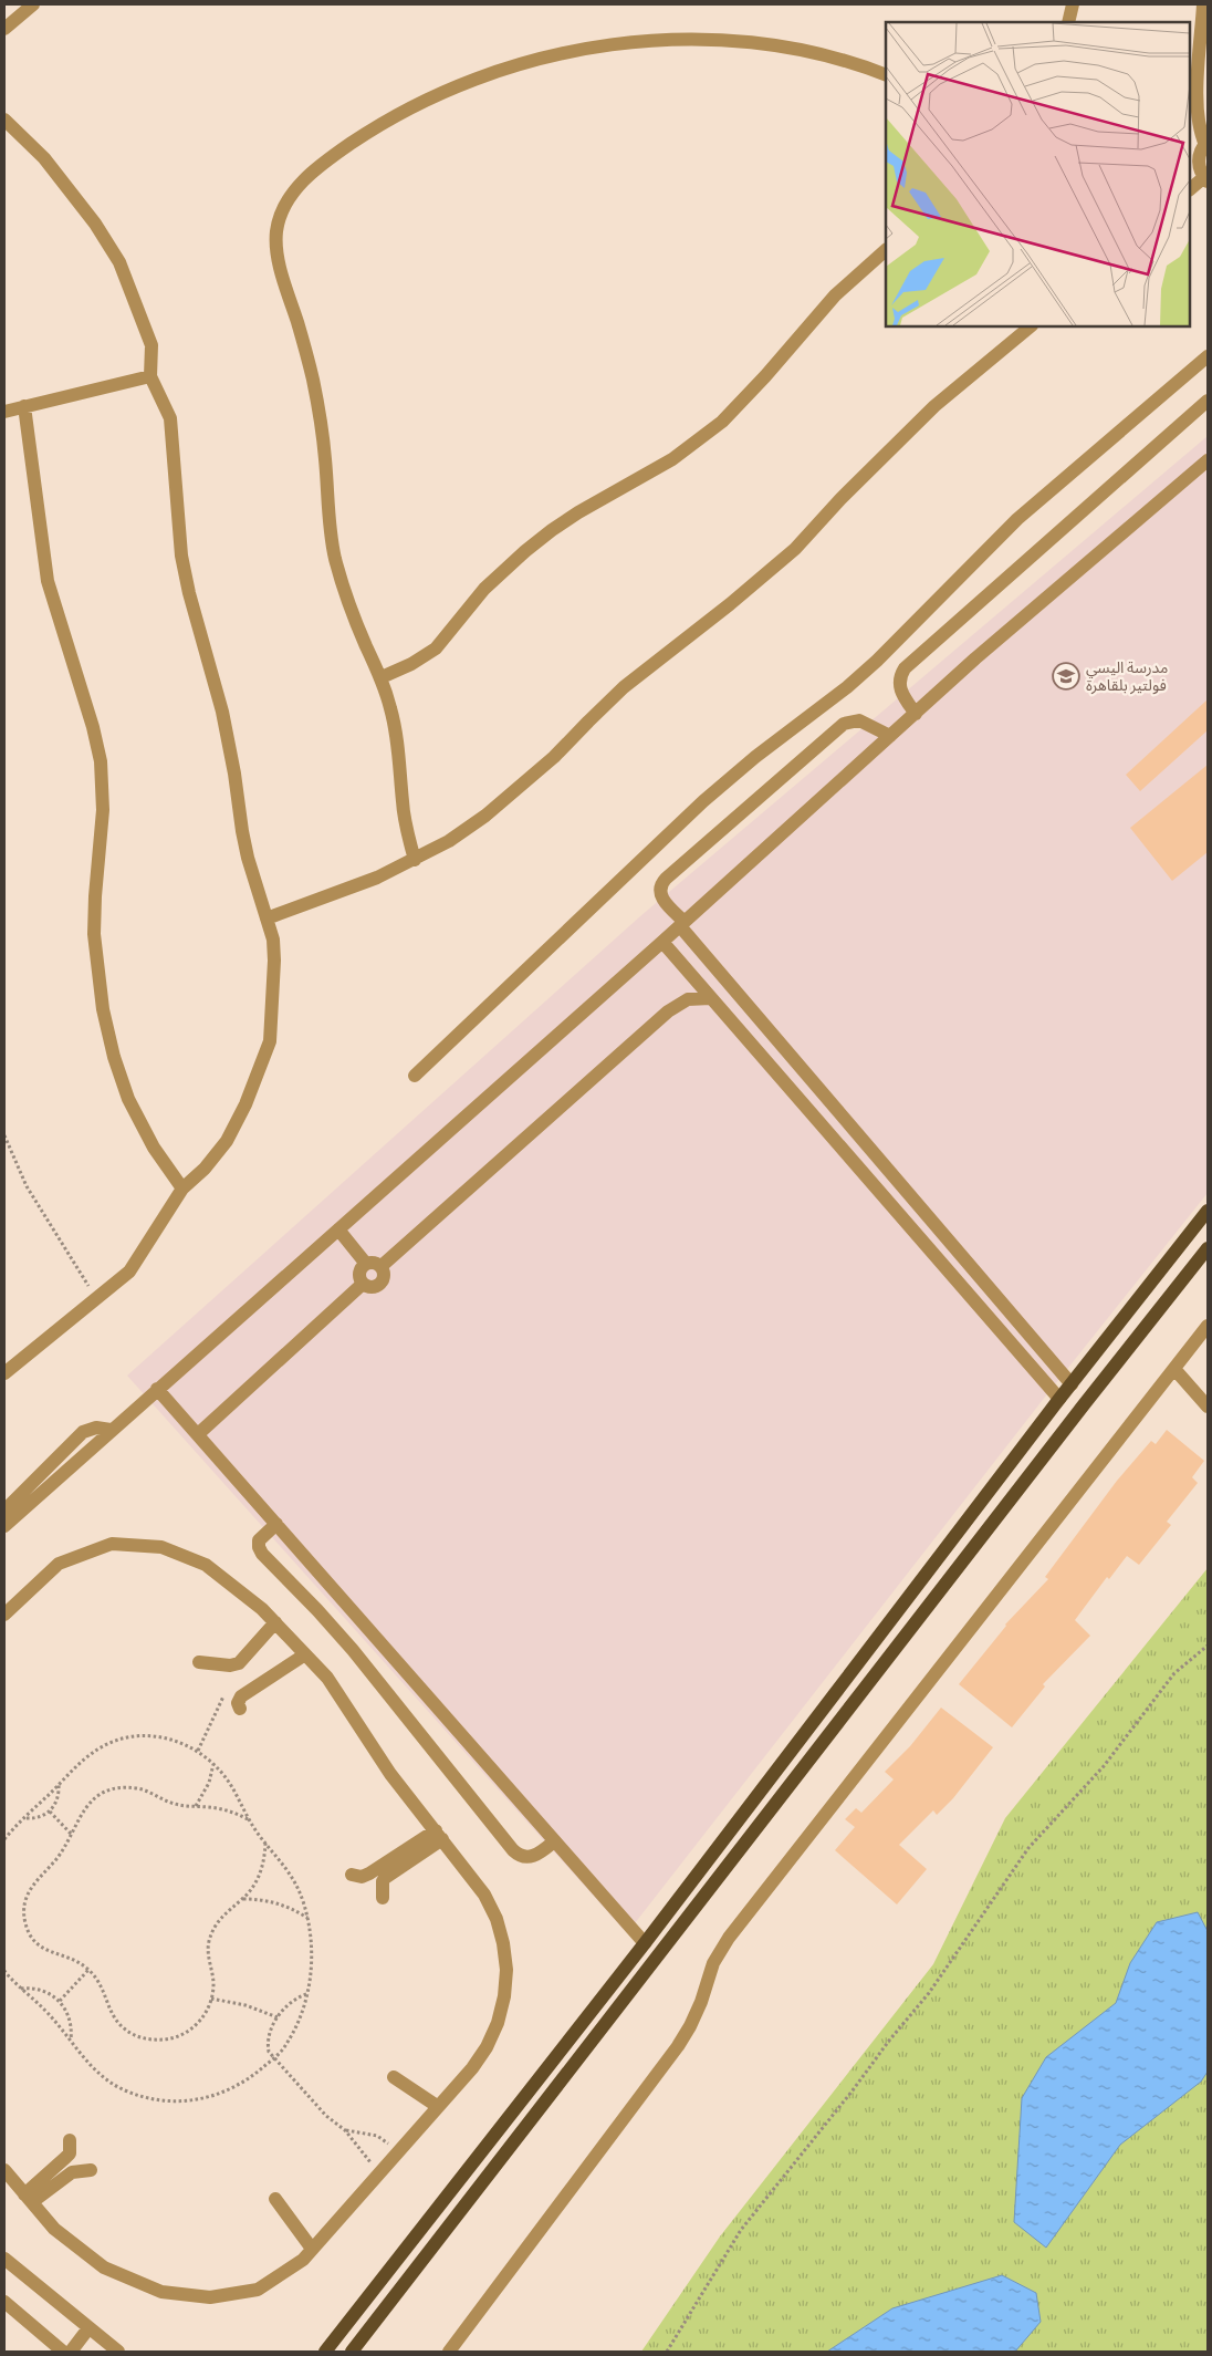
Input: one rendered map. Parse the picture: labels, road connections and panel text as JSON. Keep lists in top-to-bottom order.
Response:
{
  "places": {
    "school or university": ["مدرسة اليسي فولتير بلقاهرة"]
  }
}
